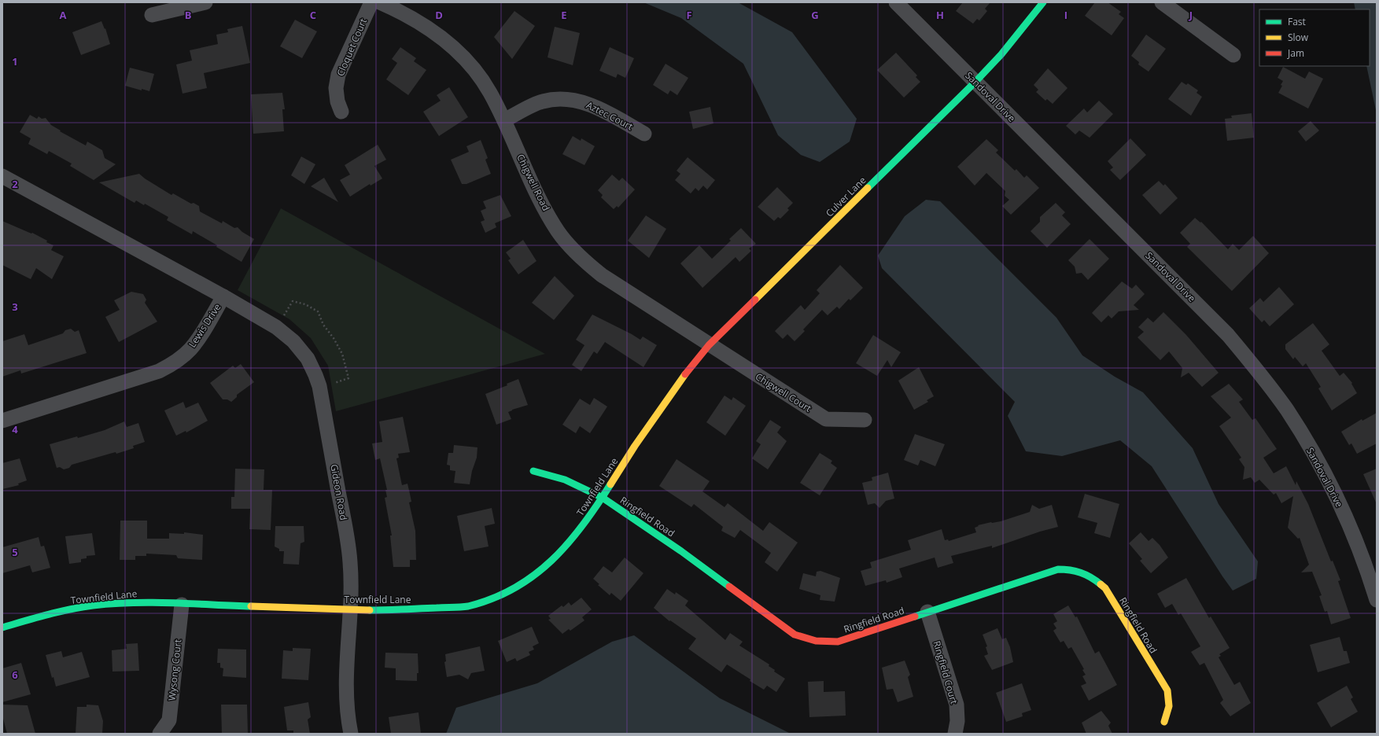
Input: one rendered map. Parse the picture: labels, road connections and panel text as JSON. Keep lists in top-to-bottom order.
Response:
{
  "streets": {
    "street": [
      "Cloquet Court",
      "Sandoval Drive",
      "Aztec Court",
      "Chigwell Road",
      "Culver Lane",
      "Lewis Drive",
      "Chigwell Court",
      "Townfield Lane",
      "Gideon Road",
      "Ringfield Road",
      "Wysong Court",
      "Ringfield Court"
    ]
  },
  "crossings": [
    ["Sandoval Drive", "Culver Lane"],
    ["Aztec Court", "Chigwell Road"],
    ["Chigwell Road", "Culver Lane"],
    ["Chigwell Road", "Chigwell Court"],
    ["Culver Lane", "Chigwell Court"],
    ["Culver Lane", "Townfield Lane"],
    ["Lewis Drive", "Gideon Road"],
    ["Townfield Lane", "Gideon Road"],
    ["Townfield Lane", "Ringfield Road"],
    ["Townfield Lane", "Wysong Court"],
    ["Ringfield Road", "Ringfield Court"]
  ],
  "legend": ["Fast", "Slow", "Jam"],
  "grid": {
    "columns": [
      "A",
      "B",
      "C",
      "D",
      "E",
      "F",
      "G",
      "H",
      "I",
      "J"
    ],
    "rows": [
      "1",
      "2",
      "3",
      "4",
      "5",
      "6"
    ]
  }
}
